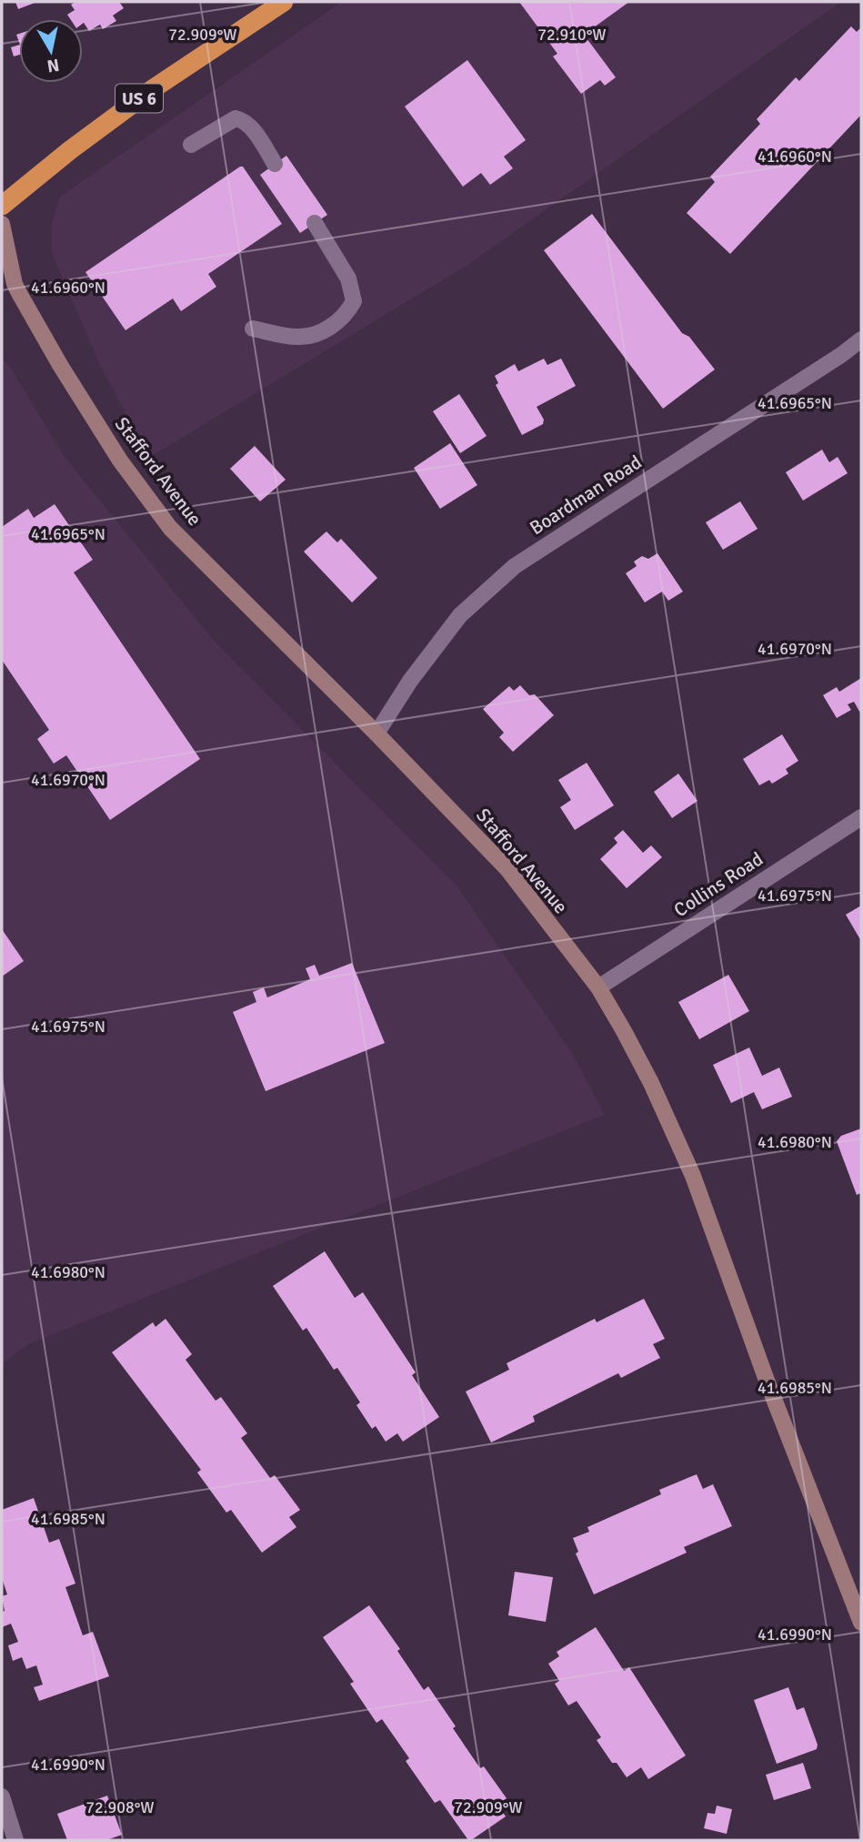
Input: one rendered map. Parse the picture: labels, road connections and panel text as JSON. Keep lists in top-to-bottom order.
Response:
{
  "streets": {
    "highway": ["US 6"],
    "main road": ["Stafford Avenue"],
    "street": ["Boardman Road", "Collins Road"]
  },
  "crossings": [
    ["Stafford Avenue", "Boardman Road"],
    ["Stafford Avenue", "Collins Road"]
  ],
  "north": "bottom",
  "coordinates": [
    "72.909°W",
    "72.910°W",
    "41.6960°N",
    "41.6965°N",
    "41.6970°N",
    "41.6975°N",
    "41.6980°N",
    "41.6985°N",
    "41.6990°N",
    "72.908°W"
  ]
}
